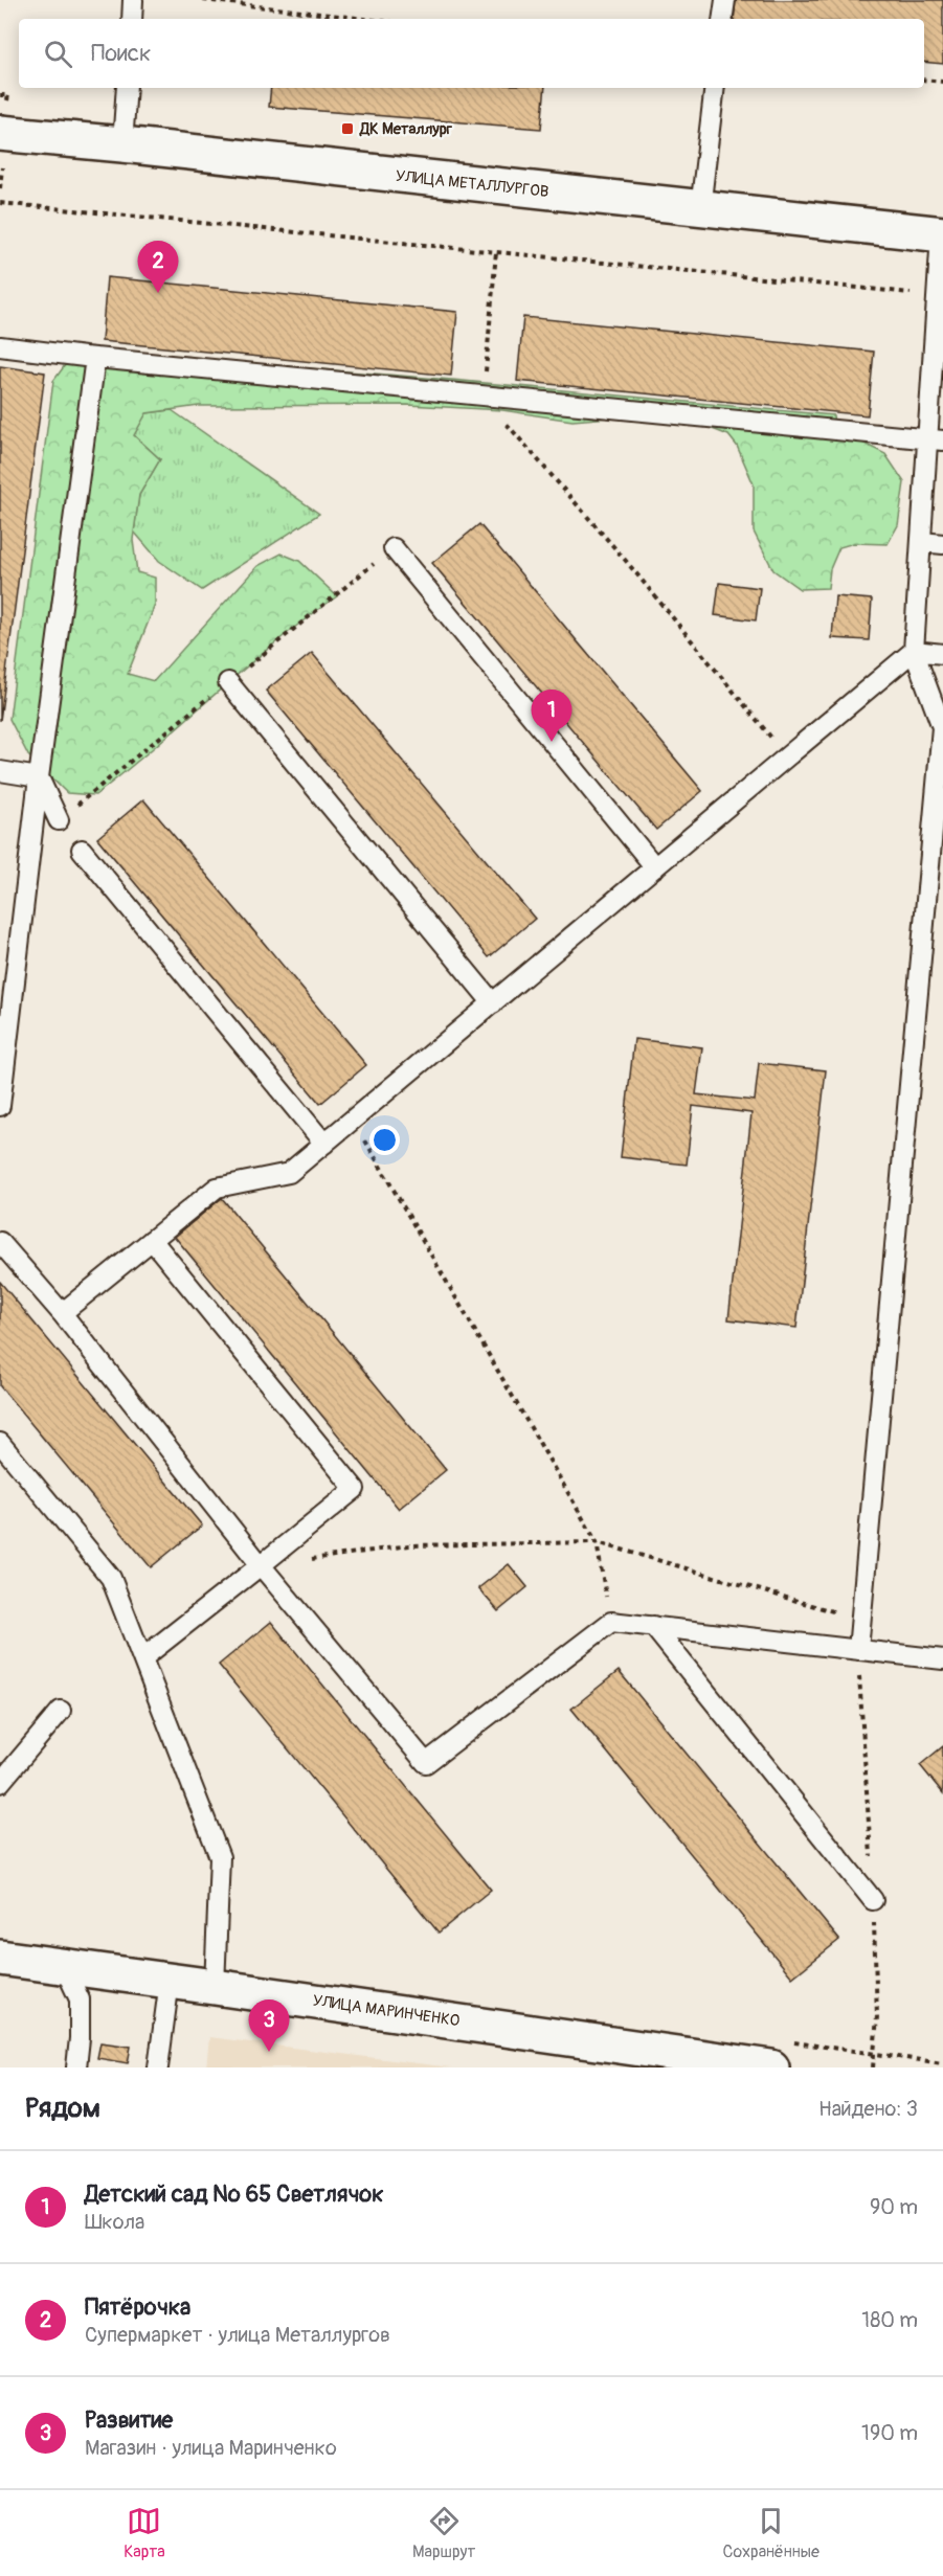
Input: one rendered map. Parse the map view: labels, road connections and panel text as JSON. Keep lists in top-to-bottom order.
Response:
{
  "streets": {
    "main road": ["УЛИЦА МЕТАЛЛУРГОВ", "УЛИЦА МАРИНЧЕНКО"]
  },
  "places": {
    "transit": ["ДК Металлург"]
  },
  "page": {
    "search": "Поиск",
    "pins": ["2", "1", "3"],
    "heading": ["Рядом", "Найдено: 3"],
    "list": [
      {
        "mark": "1",
        "name": "Детский сад № 65 Светлячок",
        "note": "Школа",
        "value": "90 m"
      },
      {
        "mark": "2",
        "name": "Пятёрочка",
        "note": "Супермаркет · улица Металлургов",
        "value": "180 m"
      },
      {
        "mark": "3",
        "name": "Развитие",
        "note": "Магазин · улица Маринченко",
        "value": "190 m"
      }
    ],
    "nav": ["Карта", "Маршрут", "Сохранённые"]
  }
}
